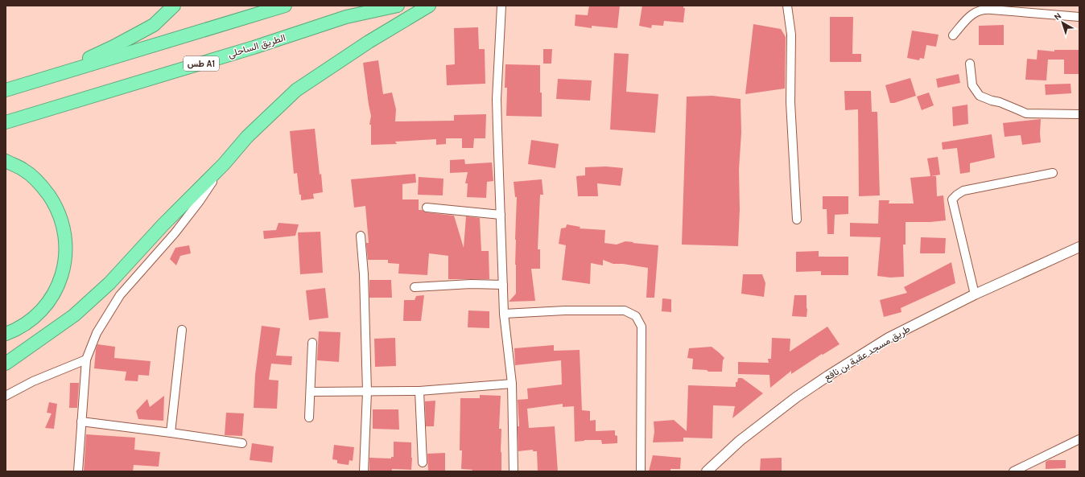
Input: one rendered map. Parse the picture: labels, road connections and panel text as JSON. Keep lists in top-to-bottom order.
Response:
{
  "streets": {
    "highway": ["الطريق الساحلى", "طس A1"],
    "street": ["طريق مسجد عقبة بن نافع"]
  },
  "north": "top left"
}
